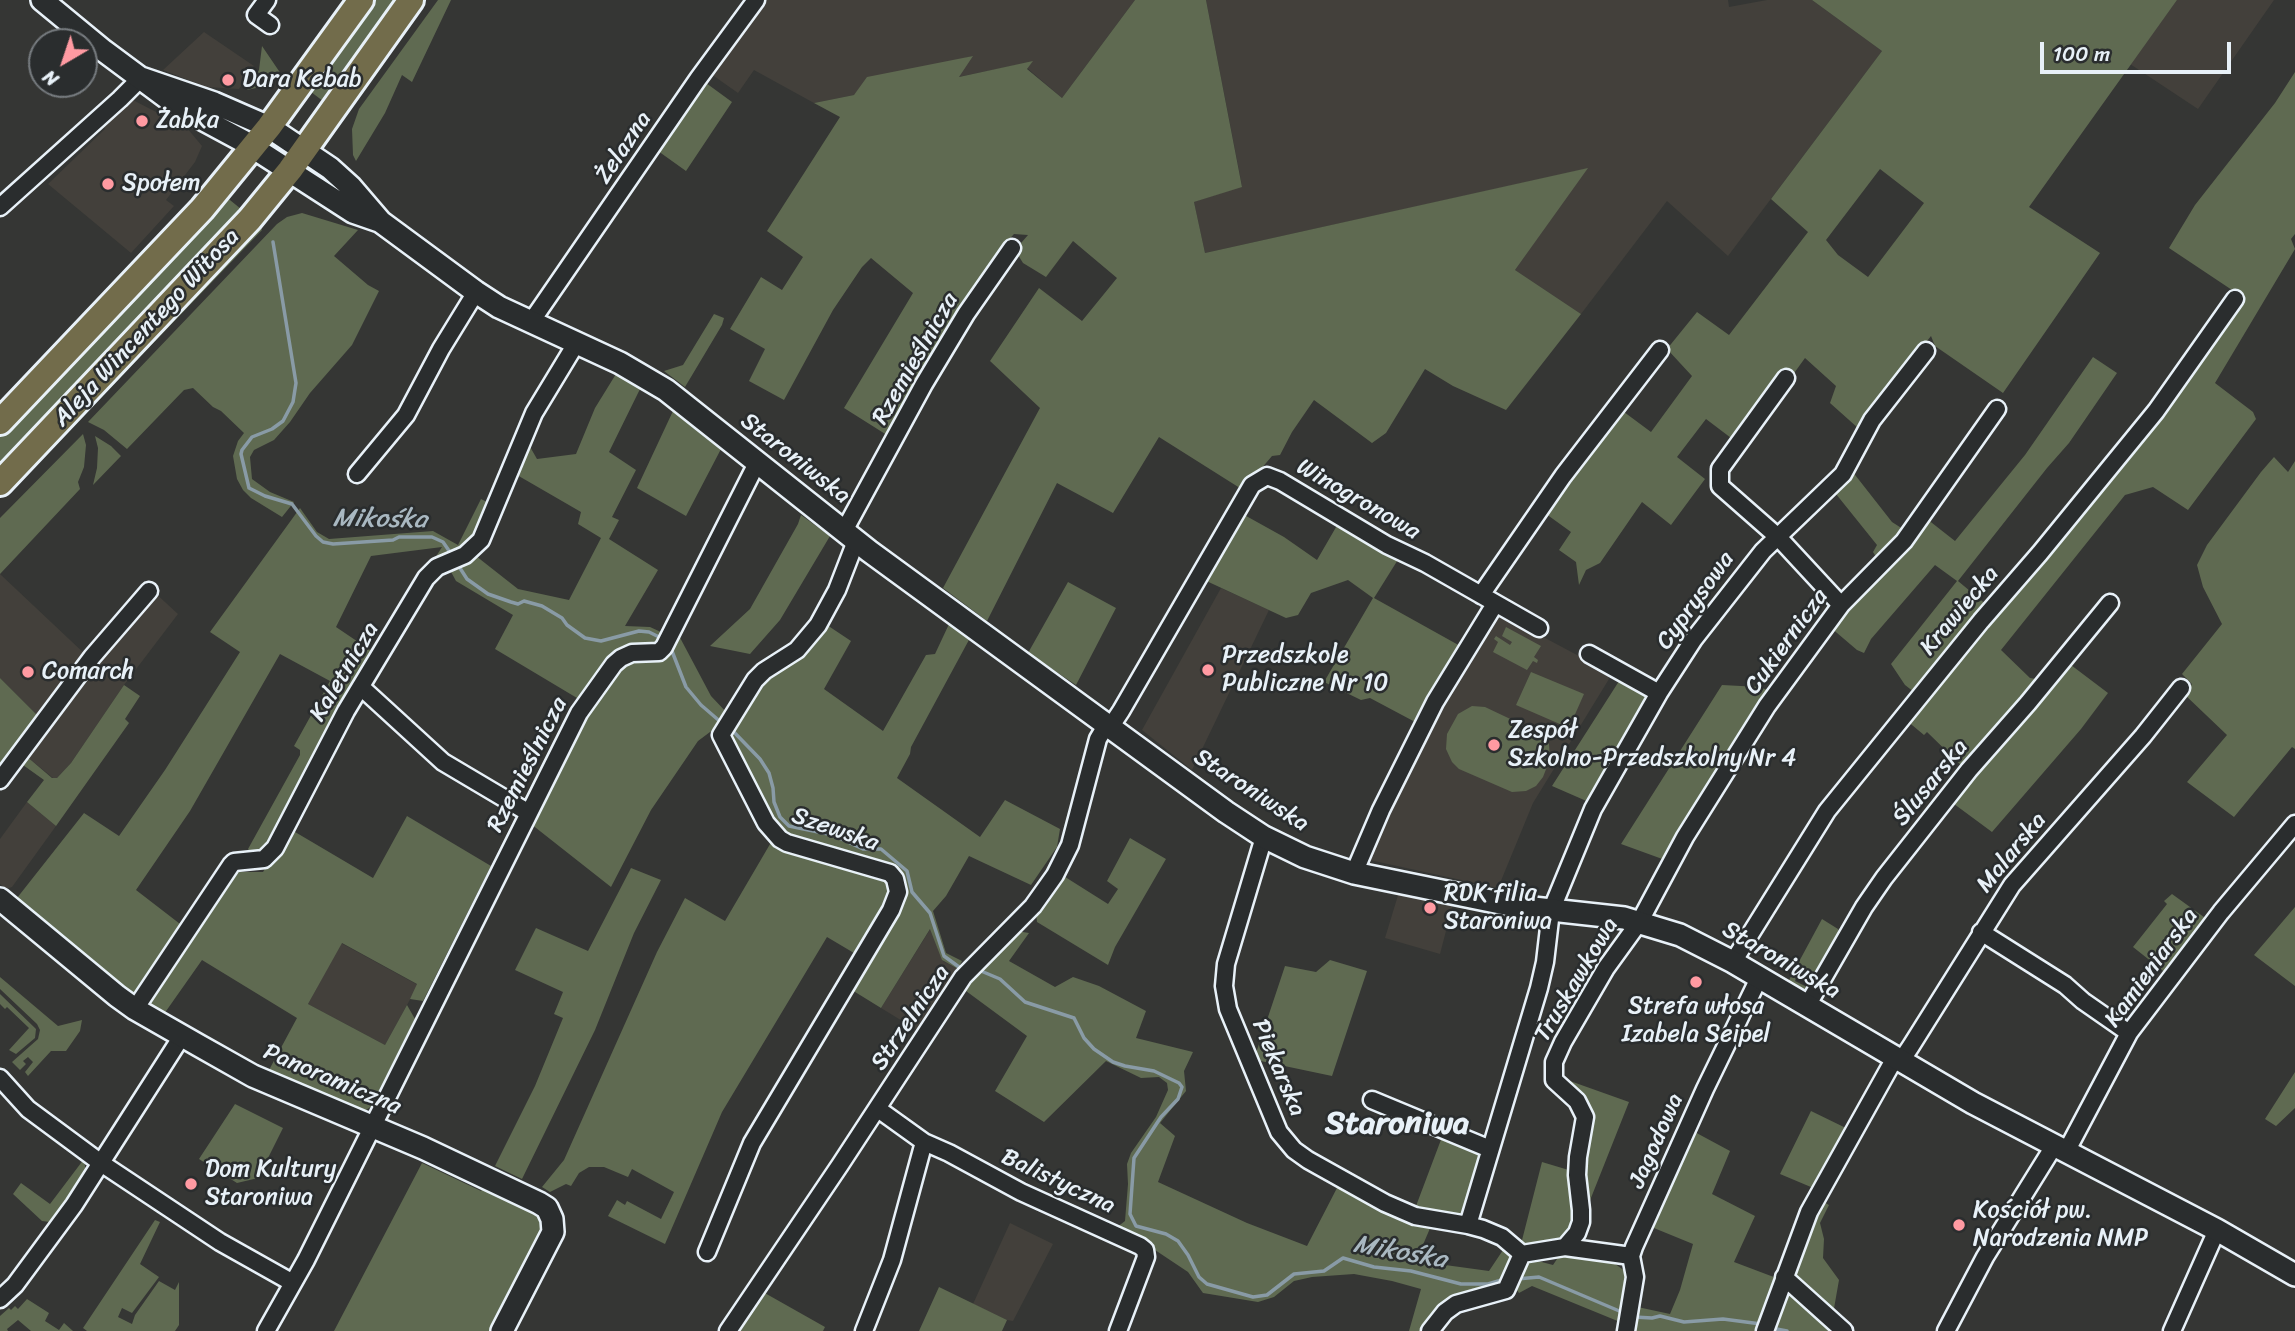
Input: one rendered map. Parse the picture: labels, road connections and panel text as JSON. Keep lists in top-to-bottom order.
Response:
{
  "streets": {
    "main road": ["Aleja Wincentego Witosa"],
    "street": [
      "Żelazna",
      "Rzemieślnicza",
      "Staroniwska",
      "Winogronowa",
      "Cyprysowa",
      "Krawiecka",
      "Cukiernicza",
      "Kaletnicza",
      "Ślusarska",
      "Szewska",
      "Malarska",
      "Kamieniarska",
      "Truskawkowa",
      "Strzelnicza",
      "Piekarska",
      "Panoramiczna",
      "Jagodowa",
      "Balistyczna"
    ]
  },
  "crossings": [
    ["Żelazna", "Staroniwska"],
    ["Aleja Wincentego Witosa", "Staroniwska"],
    ["Rzemieślnicza", "Staroniwska"],
    ["Rzemieślnicza", "Szewska"],
    ["Rzemieślnicza", "Panoramiczna"],
    ["Staroniwska", "Winogronowa"],
    ["Staroniwska", "Cyprysowa"],
    ["Staroniwska", "Krawiecka"],
    ["Staroniwska", "Cukiernicza"],
    ["Staroniwska", "Kaletnicza"],
    ["Staroniwska", "Ślusarska"],
    ["Staroniwska", "Szewska"],
    ["Staroniwska", "Malarska"],
    ["Staroniwska", "Kamieniarska"],
    ["Staroniwska", "Truskawkowa"],
    ["Staroniwska", "Strzelnicza"],
    ["Staroniwska", "Piekarska"],
    ["Staroniwska", "Jagodowa"],
    ["Winogronowa", "Strzelnicza"],
    ["Cyprysowa", "Piekarska"],
    ["Cukiernicza", "Truskawkowa"],
    ["Kaletnicza", "Panoramiczna"],
    ["Strzelnicza", "Balistyczna"]
  ],
  "districts": ["Staroniwa"],
  "water": ["Mikośka"],
  "places": [
    "Dara Kebab",
    "Żabka",
    "Społem",
    "Przedszkole Publiczne Nr 10",
    "Comarch",
    "Zespół Szkolno-Przedszkolny Nr 4",
    "RDK filia Staroniwa",
    "Strefa włosa Izabela Seipel",
    "Dom Kultury Staroniwa",
    "Kościół pw. Narodzenia NMP"
  ],
  "scale_bar": "100 m",
  "north": "bottom left"
}
